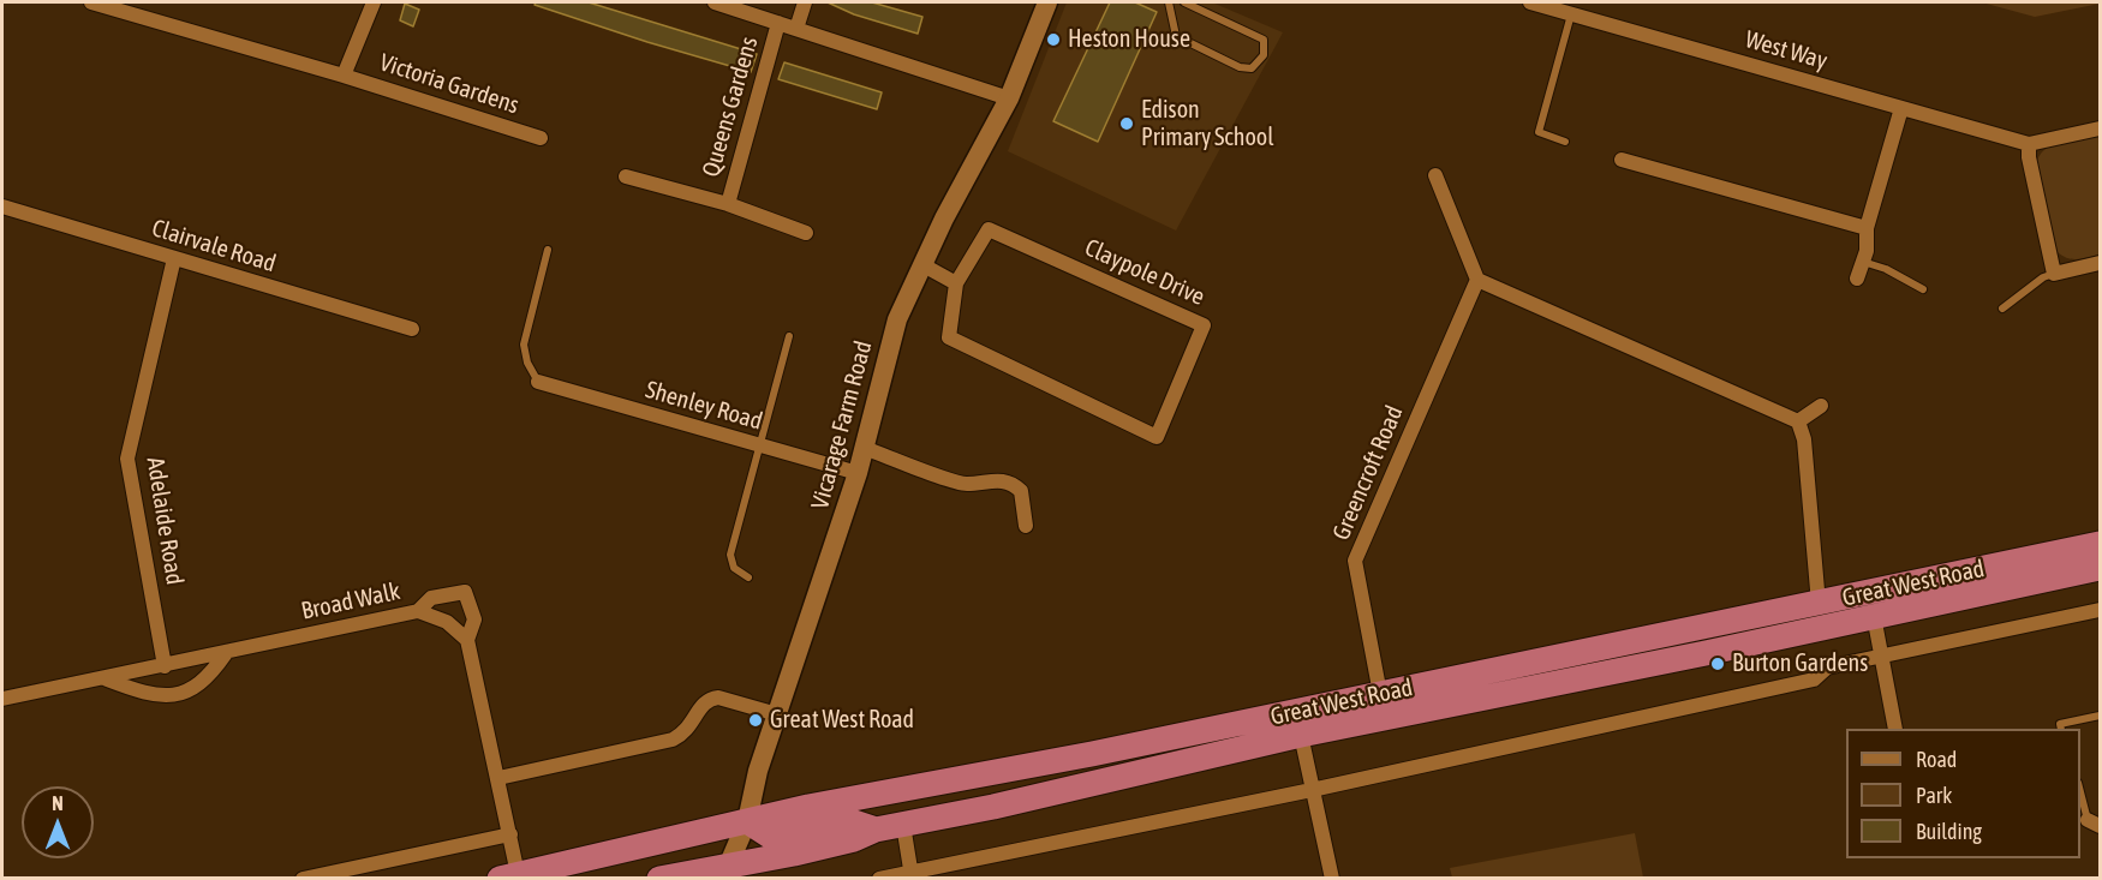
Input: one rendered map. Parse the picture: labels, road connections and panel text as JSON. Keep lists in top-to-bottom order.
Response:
{
  "streets": {
    "highway": ["Great West Road"],
    "street": [
      "West Way",
      "Victoria Gardens",
      "Queens Gardens",
      "Clairvale Road",
      "Claypole Drive",
      "Shenley Road",
      "Vicarage Farm Road",
      "Greencroft Road",
      "Adelaide Road",
      "Broad Walk"
    ]
  },
  "crossings": [
    ["Clairvale Road", "Adelaide Road"],
    ["Shenley Road", "Vicarage Farm Road"],
    ["Vicarage Farm Road", "Great West Road"],
    ["Greencroft Road", "Great West Road"],
    ["Adelaide Road", "Broad Walk"]
  ],
  "places": [
    "Heston House",
    "Edison Primary School",
    "Burton Gardens",
    "Great West Road"
  ],
  "legend": ["Road", "Park", "Building"],
  "north": "top"
}
